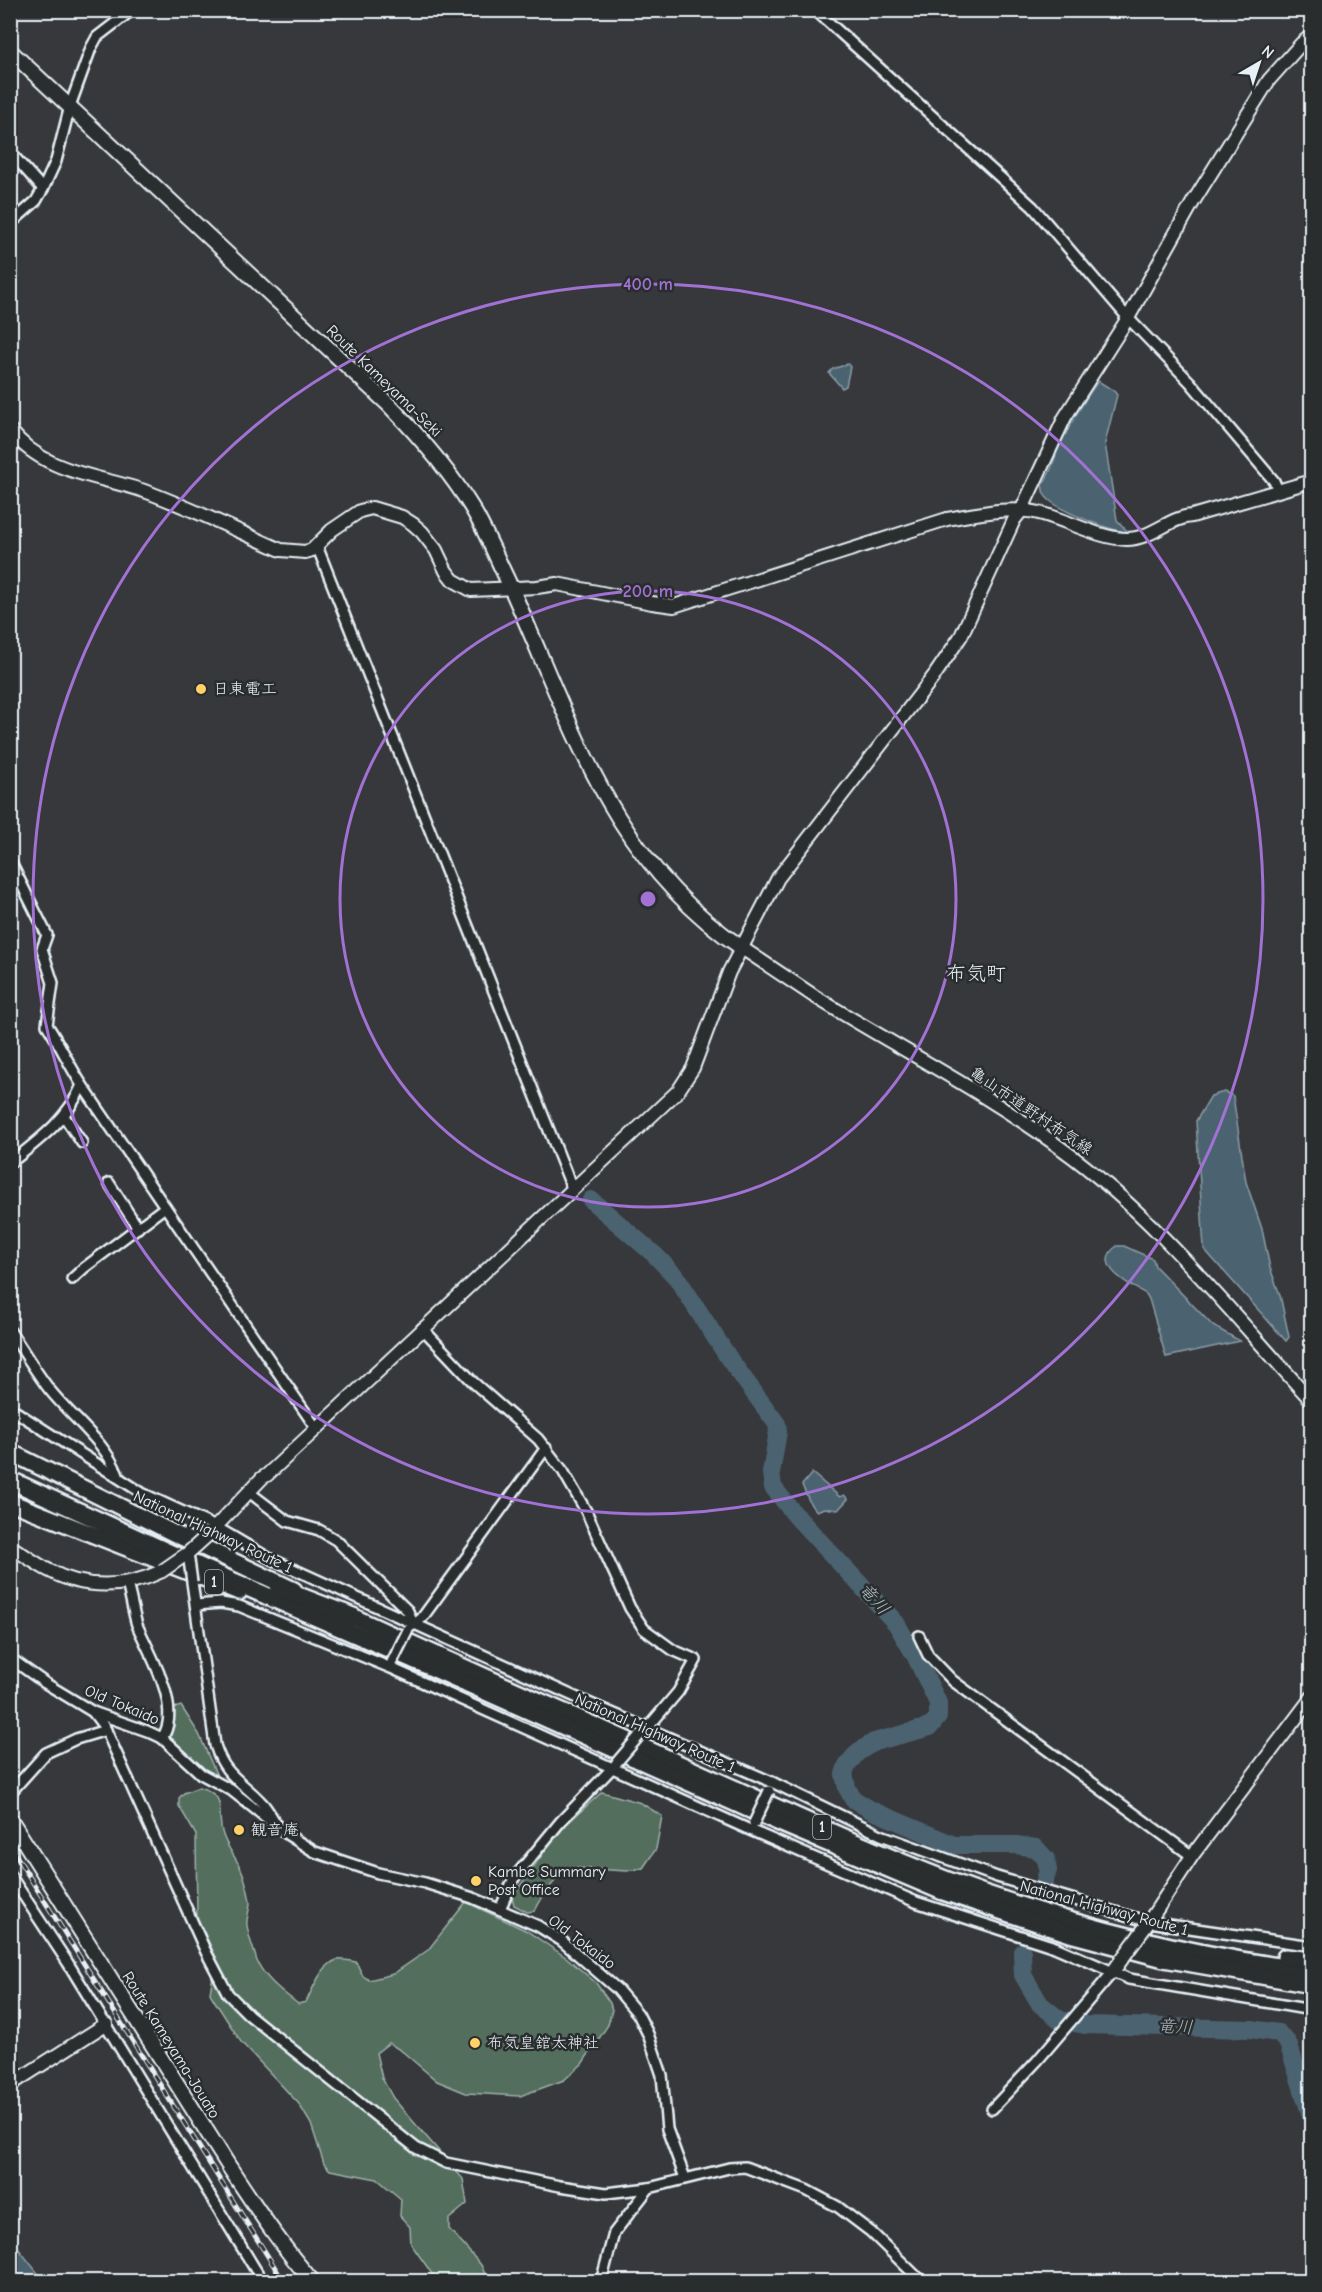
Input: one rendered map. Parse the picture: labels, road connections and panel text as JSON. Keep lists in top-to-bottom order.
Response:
{
  "streets": {
    "highway": ["National Highway Route 1", "1"],
    "main road": ["Route Kameyama-Seki", "Route Kameyama-Jouato"],
    "street": ["亀山市道野村布気線", "Old Tokaido"]
  },
  "crossings": [
    ["Route Kameyama-Seki", "亀山市道野村布気線"],
    ["National Highway Route 1", "1"]
  ],
  "districts": ["布気町"],
  "water": ["竜川"],
  "places": [
    "日東電工",
    "観音庵",
    "Kambe Summary Post Office",
    "布気皇舘太神社"
  ],
  "north": "top right",
  "rings": ["400 m", "200 m"]
}
